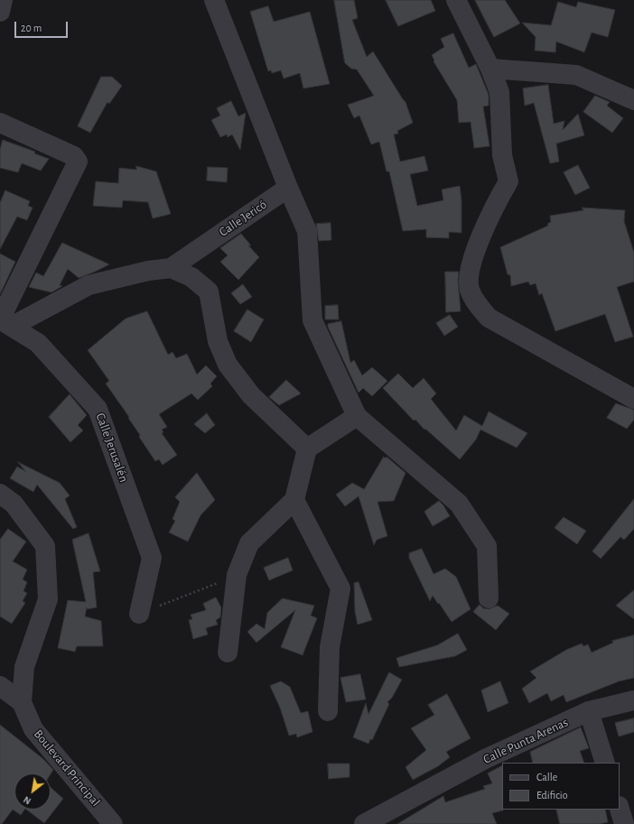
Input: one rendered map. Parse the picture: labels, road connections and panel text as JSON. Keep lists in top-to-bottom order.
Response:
{
  "streets": {
    "street": [
      "Calle Jericó",
      "Calle Jerusalén",
      "Calle Punta Arenas",
      "Boulevard Principal"
    ]
  },
  "crossings": [
    ["Calle Jericó", "Calle Jerusalén"]
  ],
  "legend": ["Calle", "Edificio"],
  "scale_bar": "20 m",
  "north": "bottom left"
}
